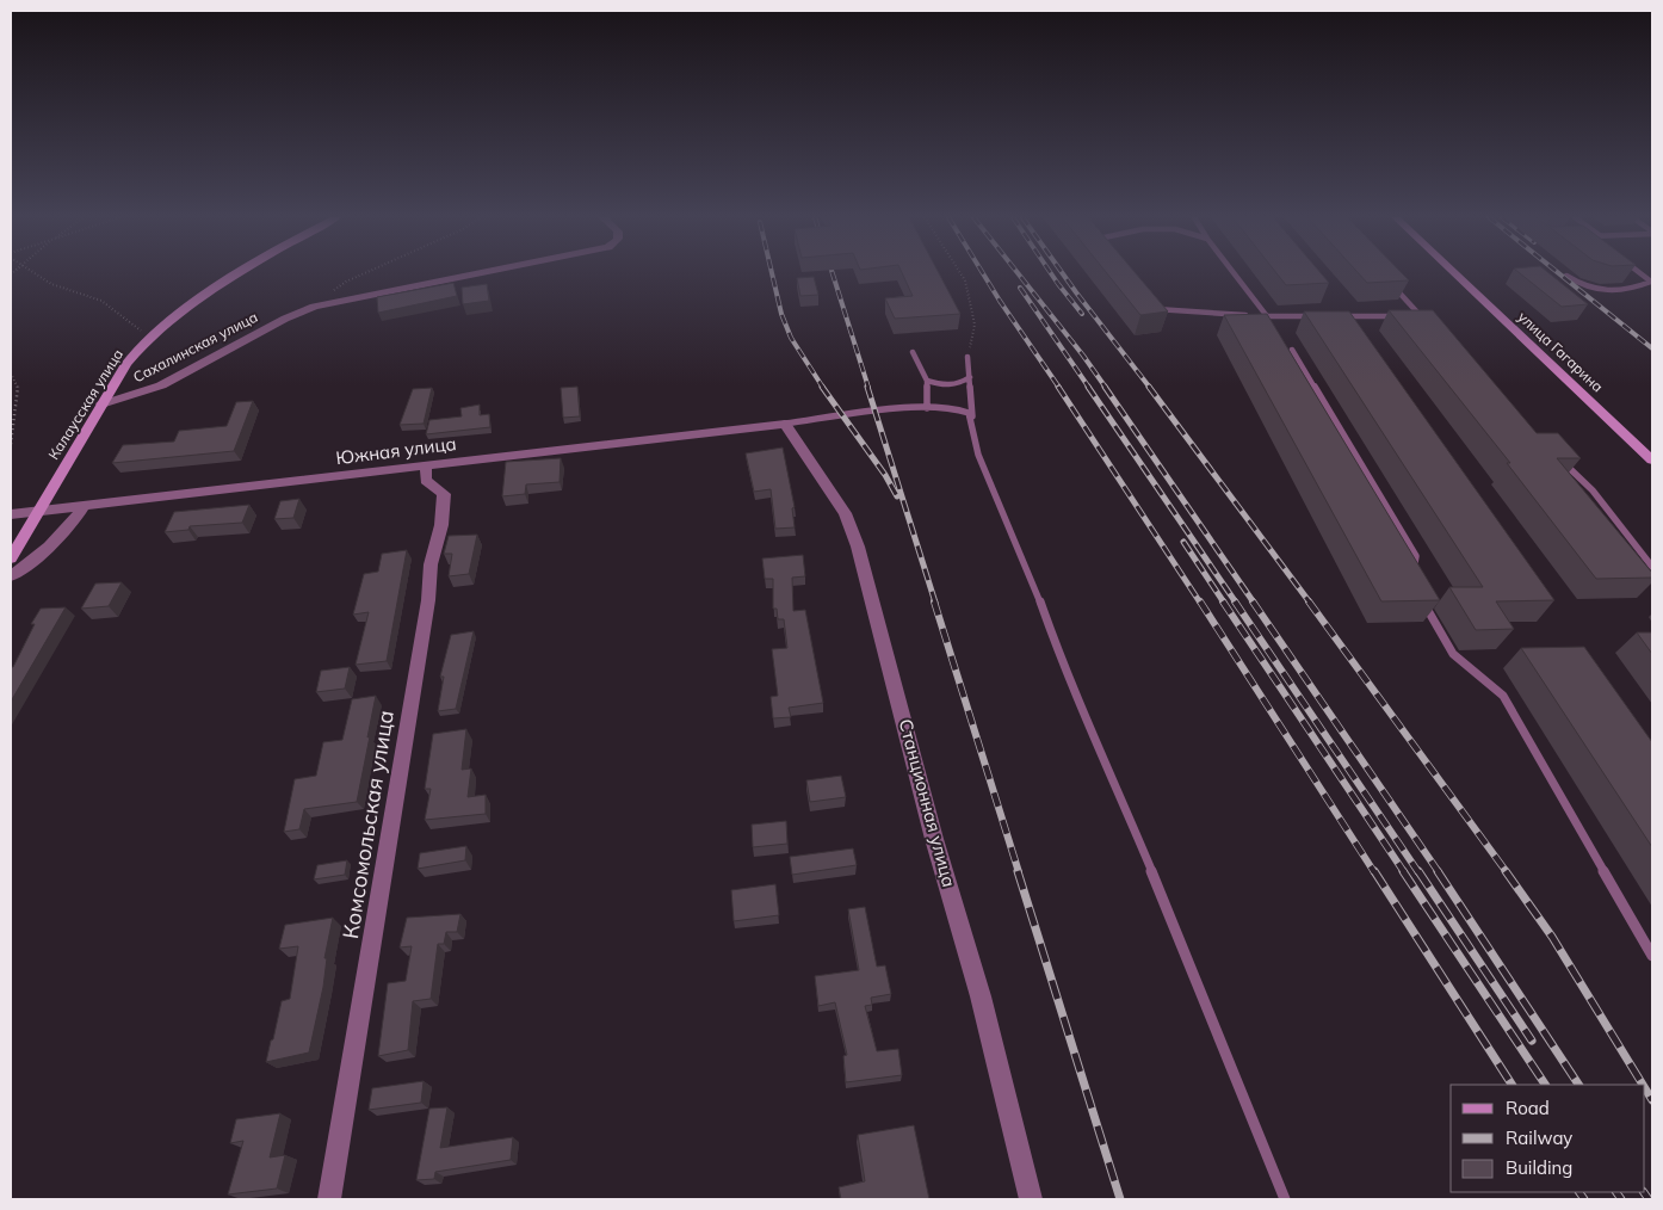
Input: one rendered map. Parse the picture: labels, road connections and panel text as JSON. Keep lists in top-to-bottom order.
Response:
{
  "streets": {
    "street": [
      "Сахалинская улица",
      "улица Гагарина",
      "Калаусская улица",
      "Южная улица",
      "Станционная улица",
      "Комсомольская улица"
    ]
  },
  "crossings": [
    ["Сахалинская улица", "Калаусская улица"],
    ["Калаусская улица", "Южная улица"],
    ["Южная улица", "Станционная улица"],
    ["Южная улица", "Комсомольская улица"]
  ],
  "legend": ["Road", "Railway", "Building"]
}
